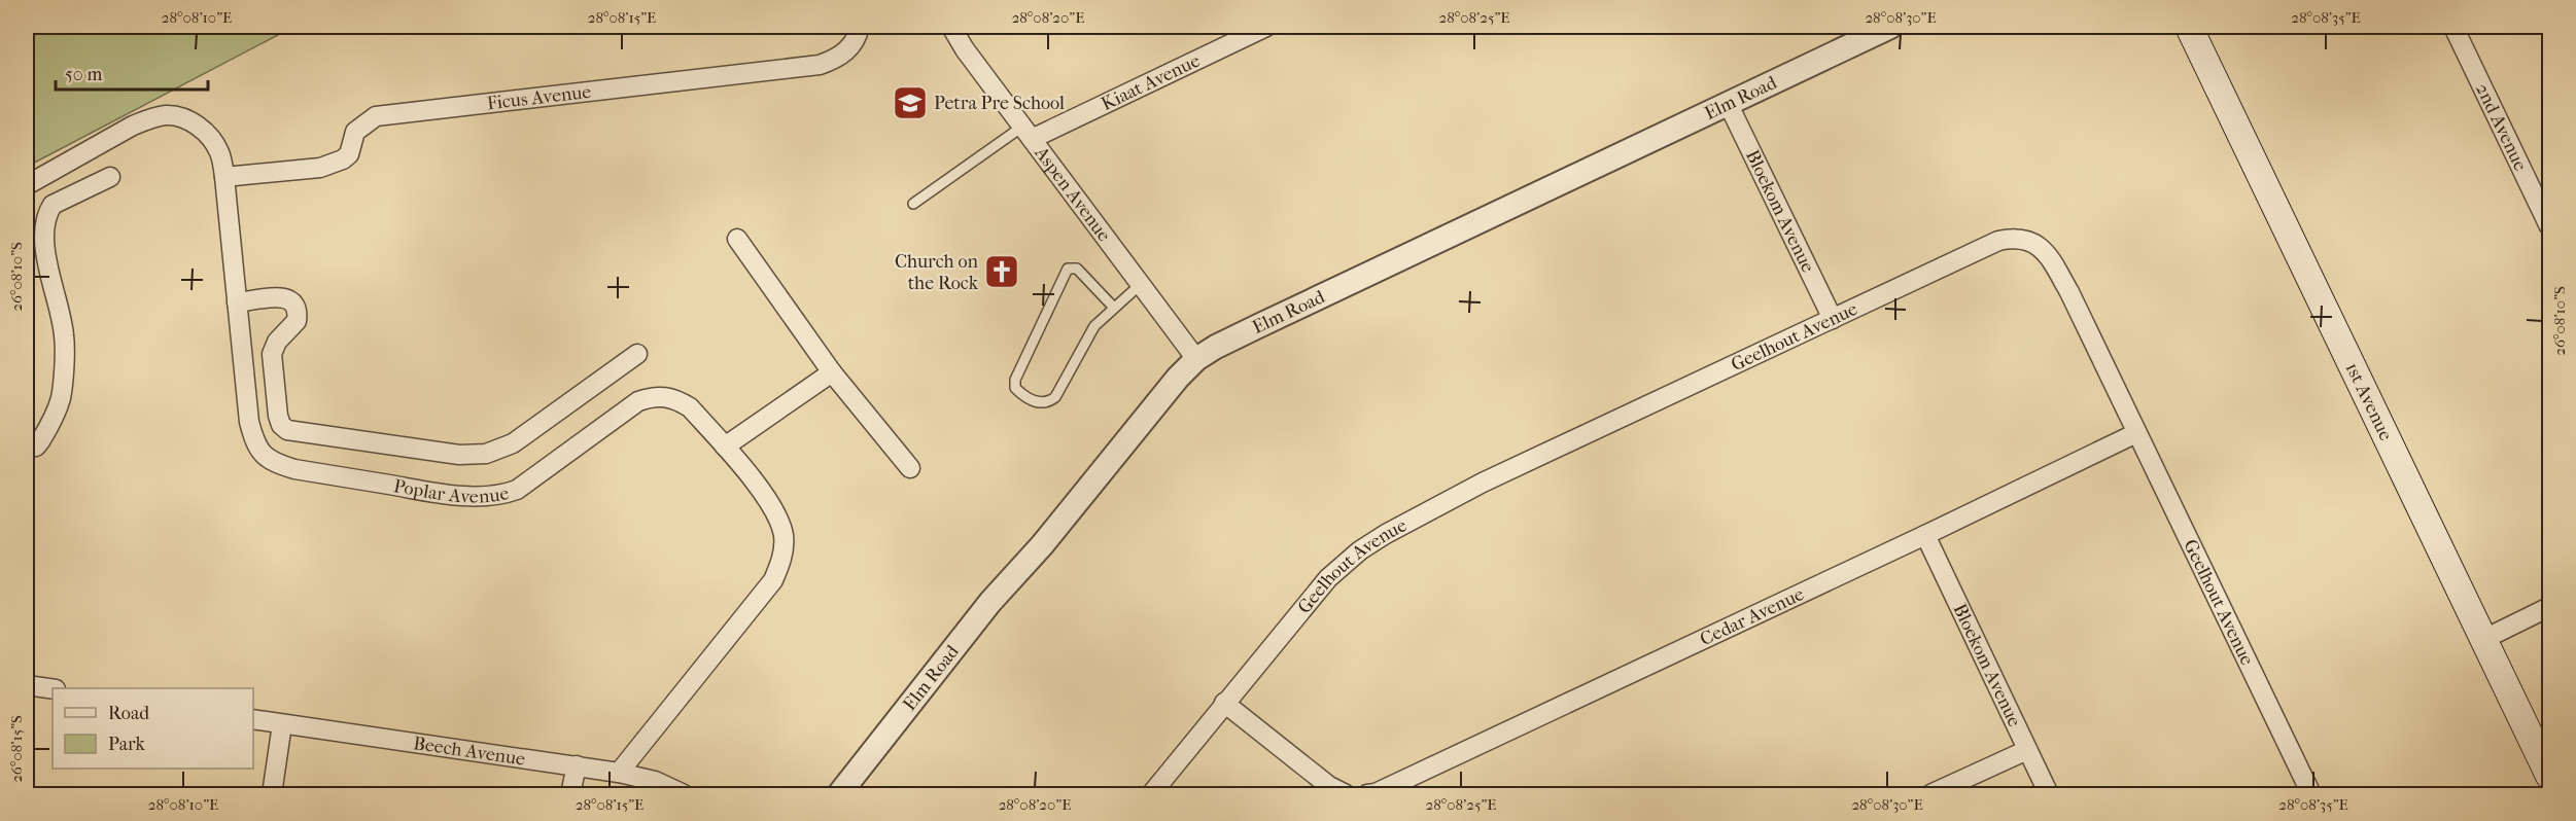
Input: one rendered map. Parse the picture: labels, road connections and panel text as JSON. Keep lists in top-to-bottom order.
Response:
{
  "streets": {
    "main road": ["1st Avenue"],
    "street": [
      "Kiaat Avenue",
      "Ficus Avenue",
      "Elm Road",
      "2nd Avenue",
      "Aspen Avenue",
      "Bloekom Avenue",
      "Geelhout Avenue",
      "Poplar Avenue",
      "Cedar Avenue",
      "Beech Avenue"
    ]
  },
  "crossings": [
    ["Kiaat Avenue", "Aspen Avenue"],
    ["Ficus Avenue", "Poplar Avenue"],
    ["Elm Road", "Aspen Avenue"],
    ["Elm Road", "Bloekom Avenue"],
    ["Bloekom Avenue", "Geelhout Avenue"],
    ["Bloekom Avenue", "Cedar Avenue"],
    ["Geelhout Avenue", "Cedar Avenue"],
    ["Poplar Avenue", "Beech Avenue"]
  ],
  "places": {
    "school or university": ["Petra Pre School"],
    "church": ["Church on the Rock"]
  },
  "legend": ["Road", "Park"],
  "scale_bar": "50 m",
  "coordinates": [
    "28°08'10\"E",
    "28°08'15\"E",
    "28°08'20\"E",
    "28°08'25\"E",
    "28°08'30\"E",
    "28°08'35\"E",
    "26°08'10\"S",
    "26°08'15\"S"
  ]
}
